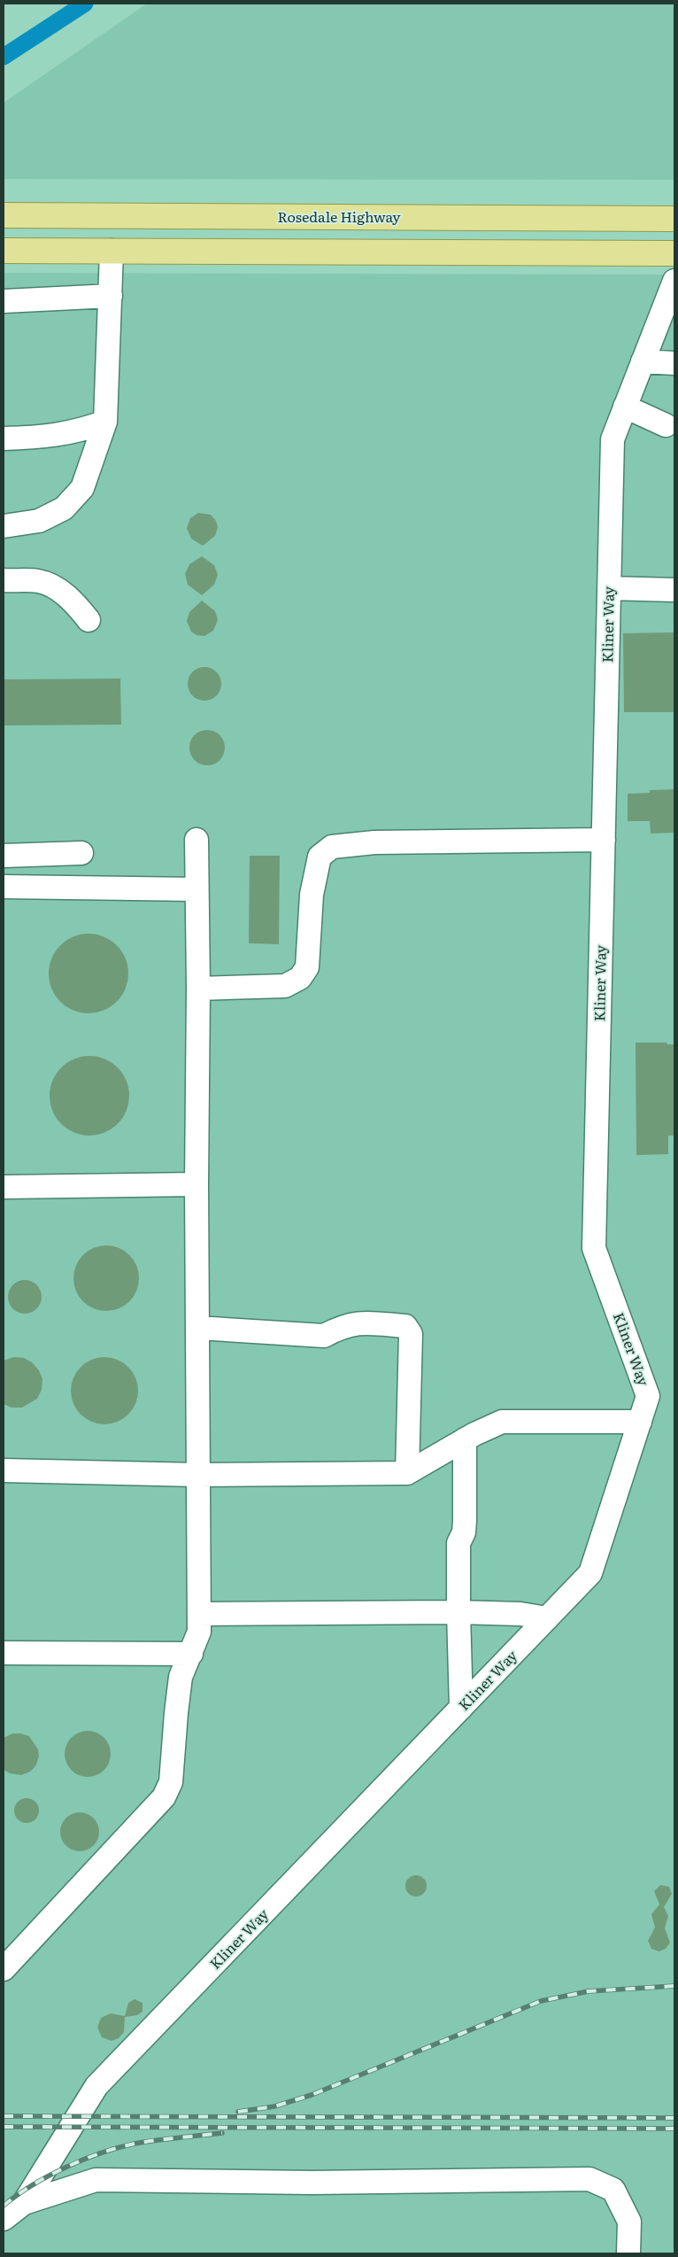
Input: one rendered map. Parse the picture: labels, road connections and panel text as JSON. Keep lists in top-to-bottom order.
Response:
{
  "streets": {
    "main road": ["Rosedale Highway"],
    "lane": ["Kliner Way"]
  }
}
